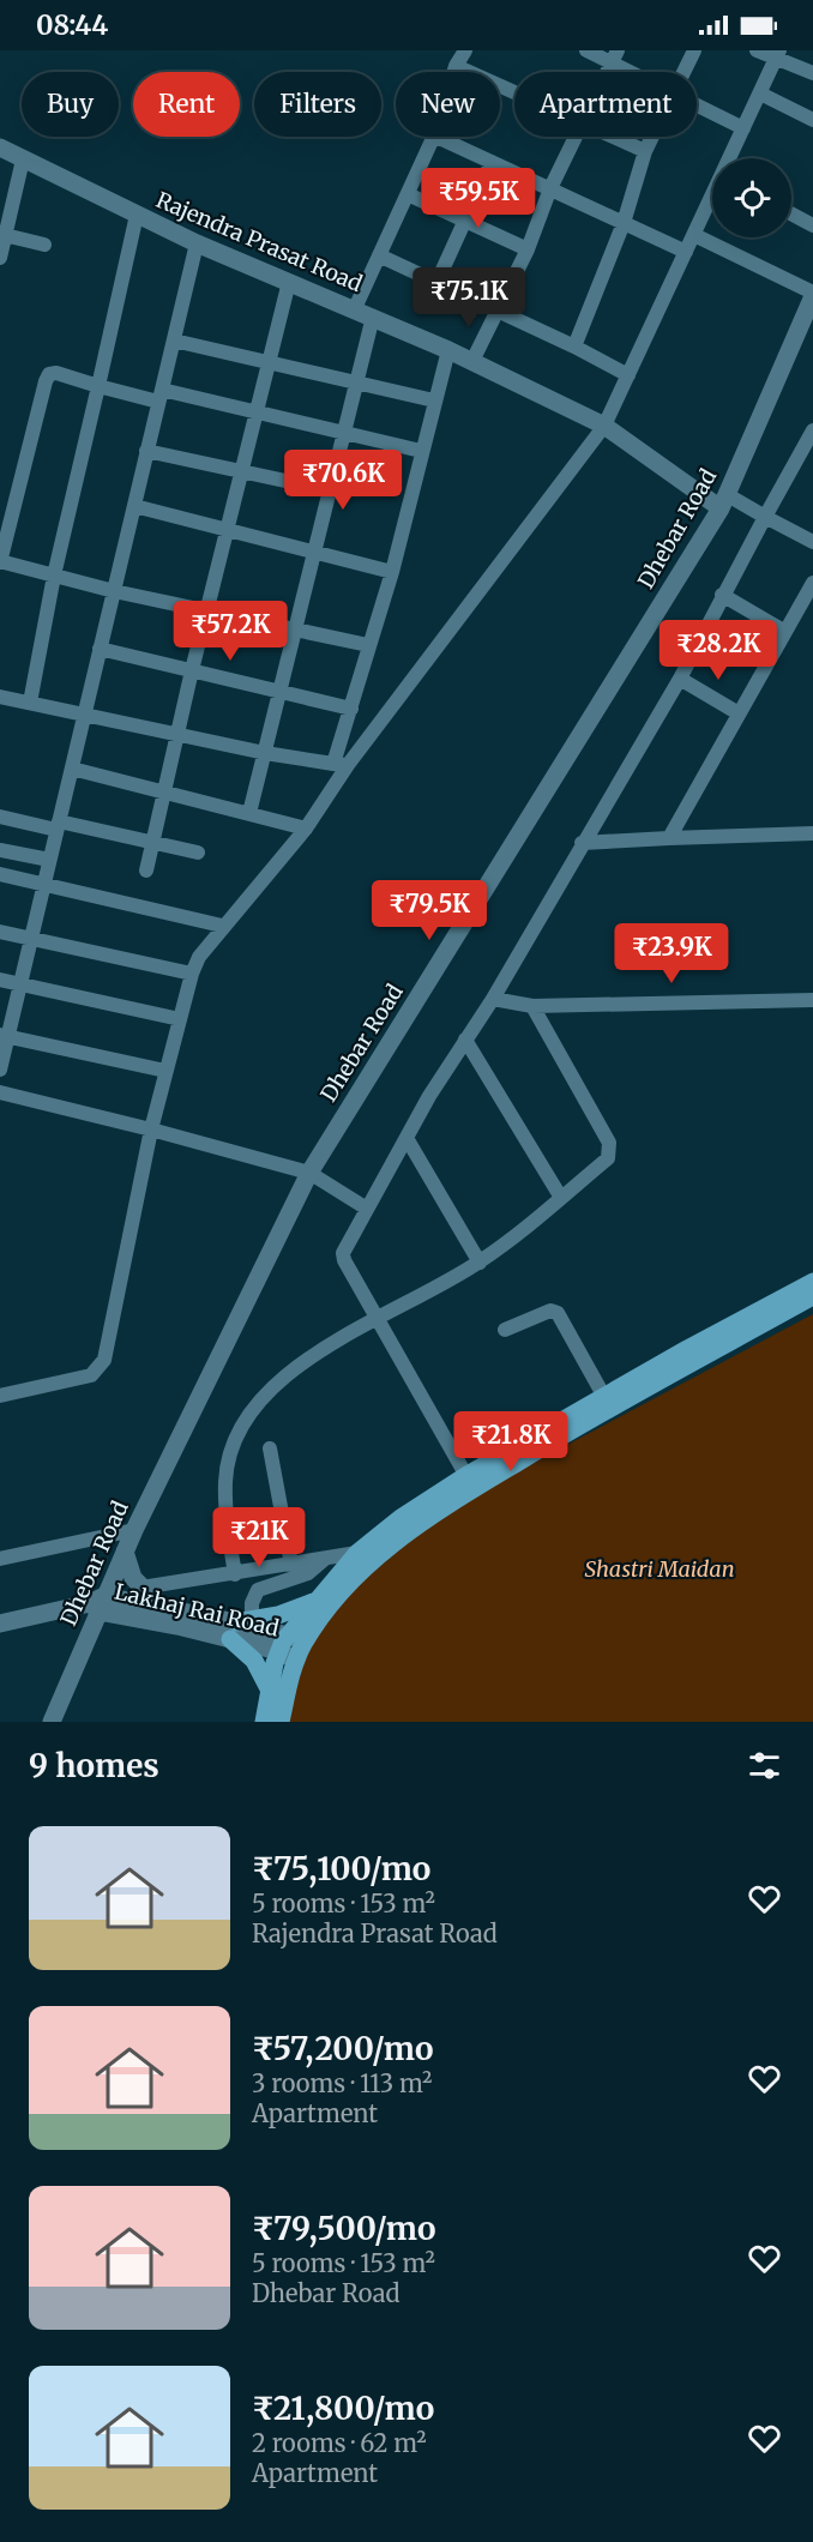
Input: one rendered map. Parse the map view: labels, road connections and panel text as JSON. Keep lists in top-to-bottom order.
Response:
{
  "streets": {
    "street": ["Rajendra Prasat Road", "Dhebar Road", "Lakhaj Rai Road"]
  },
  "crossings": [
    ["Rajendra Prasat Road", "Dhebar Road"],
    ["Dhebar Road", "Lakhaj Rai Road"]
  ],
  "parks": ["Shastri Maidan"],
  "page": {
    "status": "08:44",
    "chip": [
      "Buy",
      "Rent",
      "Filters",
      "New",
      "Apartment"
    ],
    "price": [
      "₹59.5K",
      "₹75.1K",
      "₹70.6K",
      "₹57.2K",
      "₹28.2K",
      "₹79.5K",
      "₹23.9K",
      "₹21.8K",
      "₹21K"
    ],
    "heading": "9 homes",
    "list": [
      {
        "name": "₹75,100/mo",
        "note": "5 rooms · 153 m² · Rajendra Prasat Road"
      },
      {
        "name": "₹57,200/mo",
        "note": "3 rooms · 113 m² · Apartment"
      },
      {
        "name": "₹79,500/mo",
        "note": "5 rooms · 153 m² · Dhebar Road"
      },
      {
        "name": "₹21,800/mo",
        "note": "2 rooms · 62 m² · Apartment"
      }
    ]
  }
}
